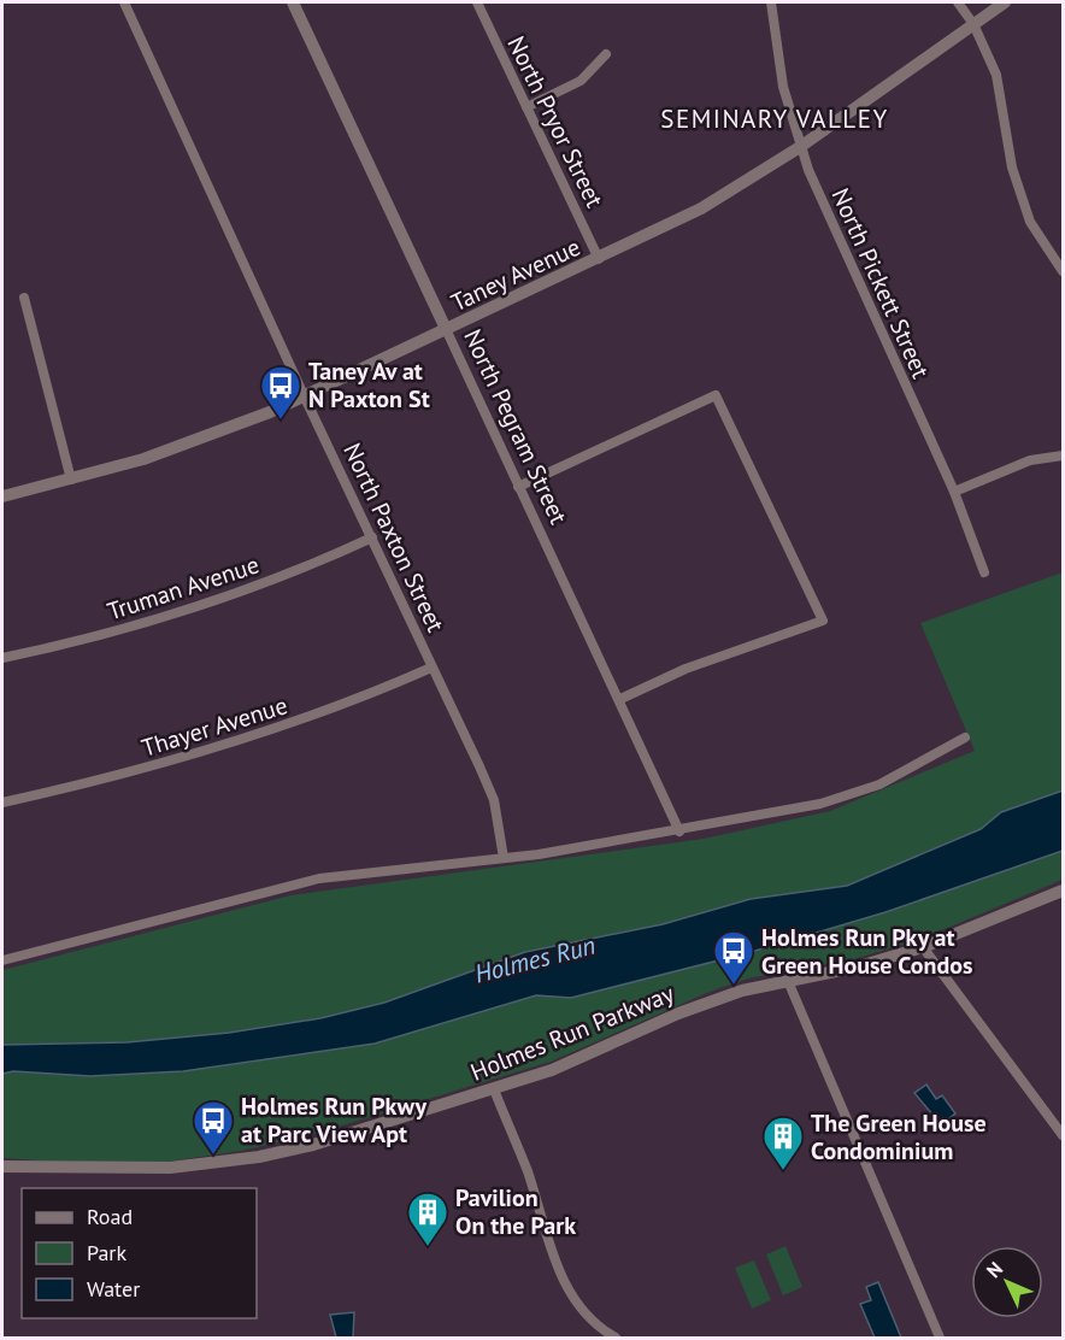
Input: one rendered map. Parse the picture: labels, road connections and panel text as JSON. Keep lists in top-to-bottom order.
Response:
{
  "streets": {
    "street": [
      "North Pryor Street",
      "Taney Avenue",
      "North Pickett Street",
      "North Pegram Street",
      "North Paxton Street",
      "Truman Avenue",
      "Thayer Avenue",
      "Holmes Run Parkway"
    ]
  },
  "crossings": [
    ["North Pryor Street", "Taney Avenue"],
    ["Taney Avenue", "North Pickett Street"],
    ["Taney Avenue", "North Pegram Street"],
    ["Taney Avenue", "North Paxton Street"],
    ["North Paxton Street", "Truman Avenue"],
    ["North Paxton Street", "Thayer Avenue"]
  ],
  "districts": ["SEMINARY VALLEY"],
  "water": ["Holmes Run"],
  "places": {
    "bus stop": ["Taney Av at N Paxton St", "Holmes Run Pky at Green House Condos", "Holmes Run Pkwy at Parc View Apt"],
    "building": ["The Green House Condominium", "Pavilion On the Park"]
  },
  "legend": ["Road", "Park", "Water"],
  "north": "top left"
}
